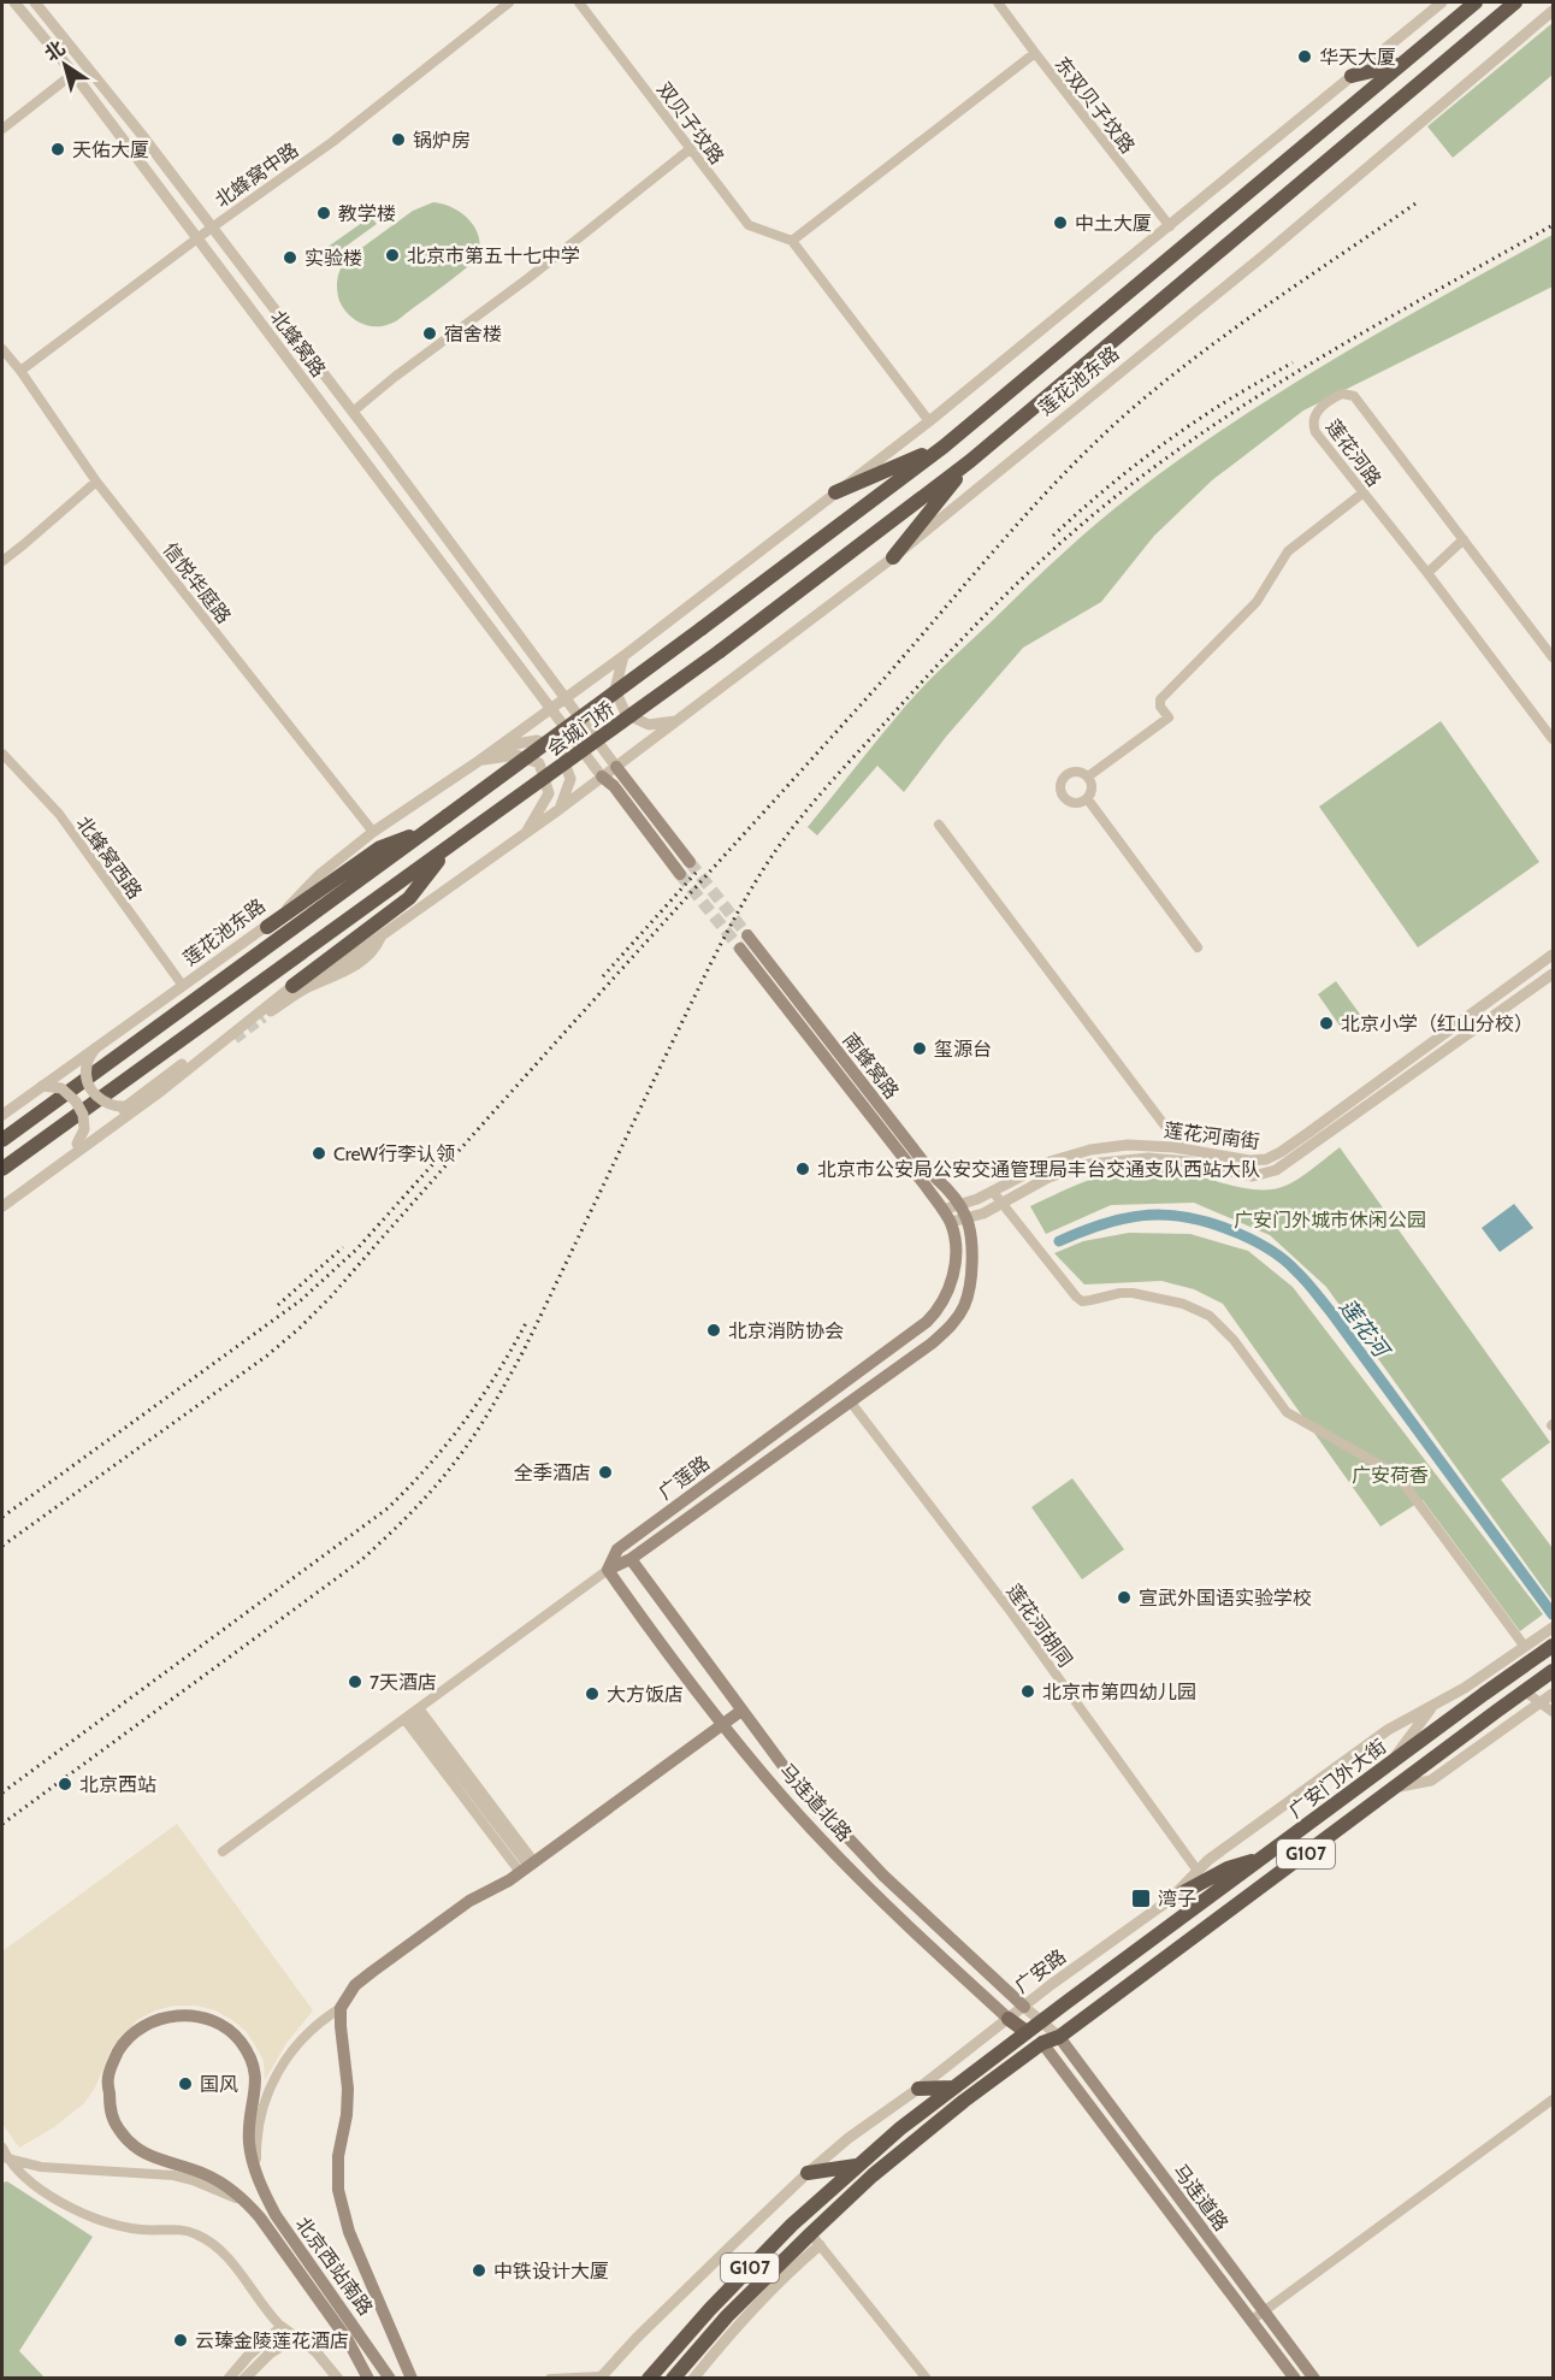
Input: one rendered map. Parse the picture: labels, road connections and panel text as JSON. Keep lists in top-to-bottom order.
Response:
{
  "streets": {
    "highway": [
      "莲花池东路",
      "会城门桥",
      "广安门外大街",
      "G107"
    ],
    "main road": [
      "南蜂窝路",
      "广莲路",
      "马连道北路",
      "马连道路",
      "北京西站南路"
    ],
    "street": [
      "东双贝子坟路",
      "双贝子坟路",
      "北蜂窝中路",
      "北蜂窝路",
      "莲花河路",
      "信悦华庭路",
      "北蜂窝西路",
      "莲花河南街",
      "莲花河胡同",
      "广安路"
    ]
  },
  "crossings": [
    ["北蜂窝中路", "北蜂窝路"],
    ["北蜂窝中路", "信悦华庭路"],
    ["北蜂窝路", "莲花池东路"],
    ["莲花池东路", "信悦华庭路"],
    ["莲花池东路", "会城门桥"],
    ["莲花池东路", "北蜂窝西路"],
    ["南蜂窝路", "莲花河南街"],
    ["南蜂窝路", "广莲路"],
    ["莲花河南街", "广莲路"],
    ["广莲路", "莲花河胡同"],
    ["广莲路", "马连道北路"],
    ["莲花河胡同", "广安路"],
    ["广安门外大街", "马连道北路"],
    ["广安门外大街", "广安路"],
    ["马连道北路", "G107"],
    ["马连道北路", "广安路"],
    ["马连道北路", "马连道路"],
    ["G107", "马连道路"]
  ],
  "water": ["莲花河"],
  "parks": ["广安门外城市休闲公园", "广安荷香"],
  "places": {
    "other": [
      "华天大厦",
      "锅炉房",
      "天佑大厦",
      "教学楼",
      "中土大厦",
      "北京市第五十七中学",
      "实验楼",
      "宿舍楼",
      "北京小学（红山分校）",
      "玺源台",
      "CreW行李认领",
      "北京市公安局公安交通管理局丰台交通支队西站大队",
      "北京消防协会",
      "全季酒店",
      "宣武外国语实验学校",
      "7天酒店",
      "北京市第四幼儿园",
      "大方饭店",
      "北京西站",
      "国风",
      "中铁设计大厦",
      "云瑧金陵莲花酒店"
    ],
    "transit": ["湾子"]
  },
  "north": "top left"
}
